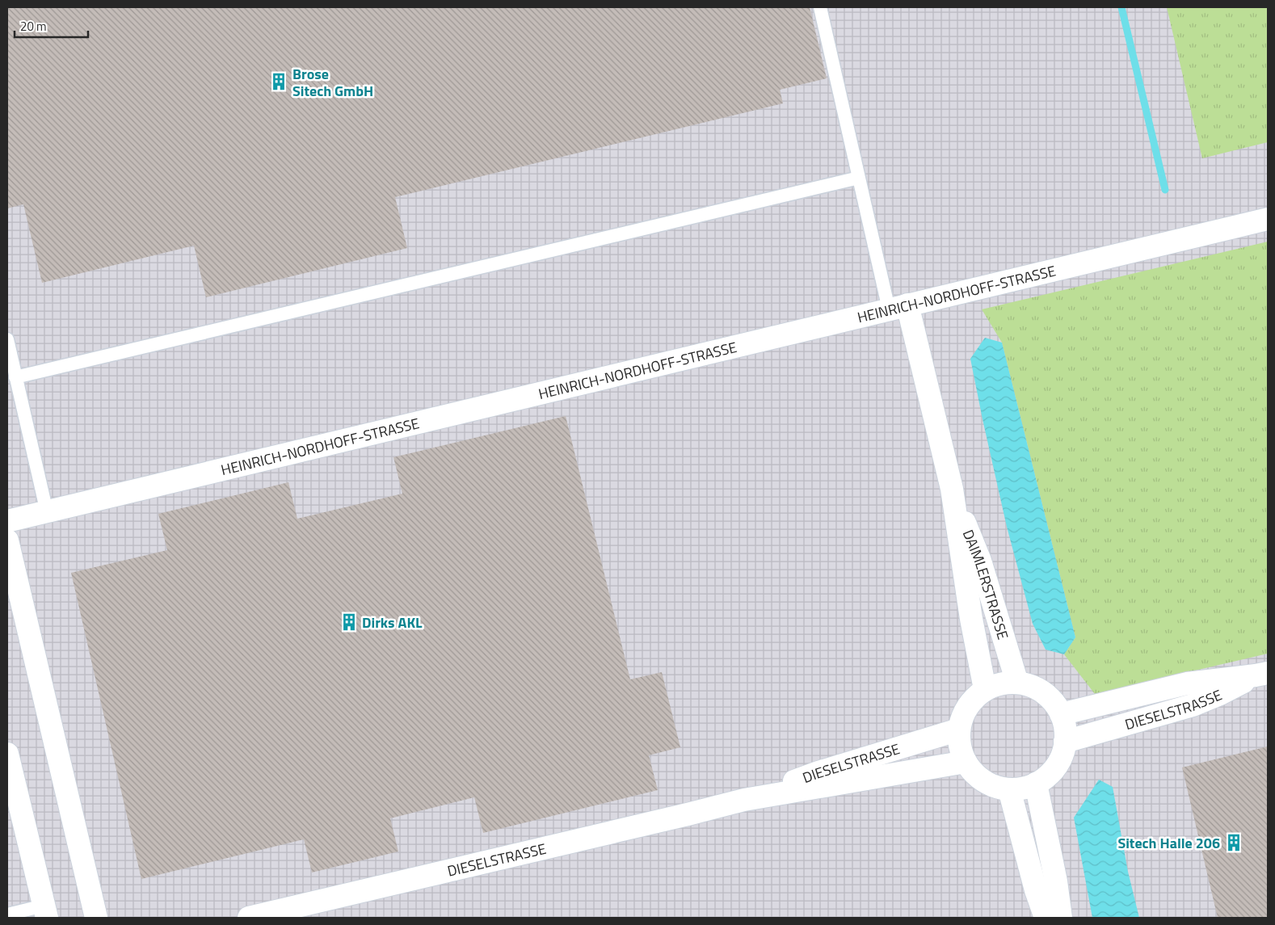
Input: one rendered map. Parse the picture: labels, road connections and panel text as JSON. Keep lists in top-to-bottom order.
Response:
{
  "streets": {
    "street": ["HEINRICH-NORDHOFF-STRASSE", "DAIMLERSTRASSE", "DIESELSTRASSE"]
  },
  "crossings": [
    ["HEINRICH-NORDHOFF-STRASSE", "DAIMLERSTRASSE"],
    ["DAIMLERSTRASSE", "DIESELSTRASSE"]
  ],
  "places": {
    "building": ["Brose Sitech GmbH", "Dirks AKL", "Sitech Halle 206"]
  },
  "scale_bar": "20 m"
}
